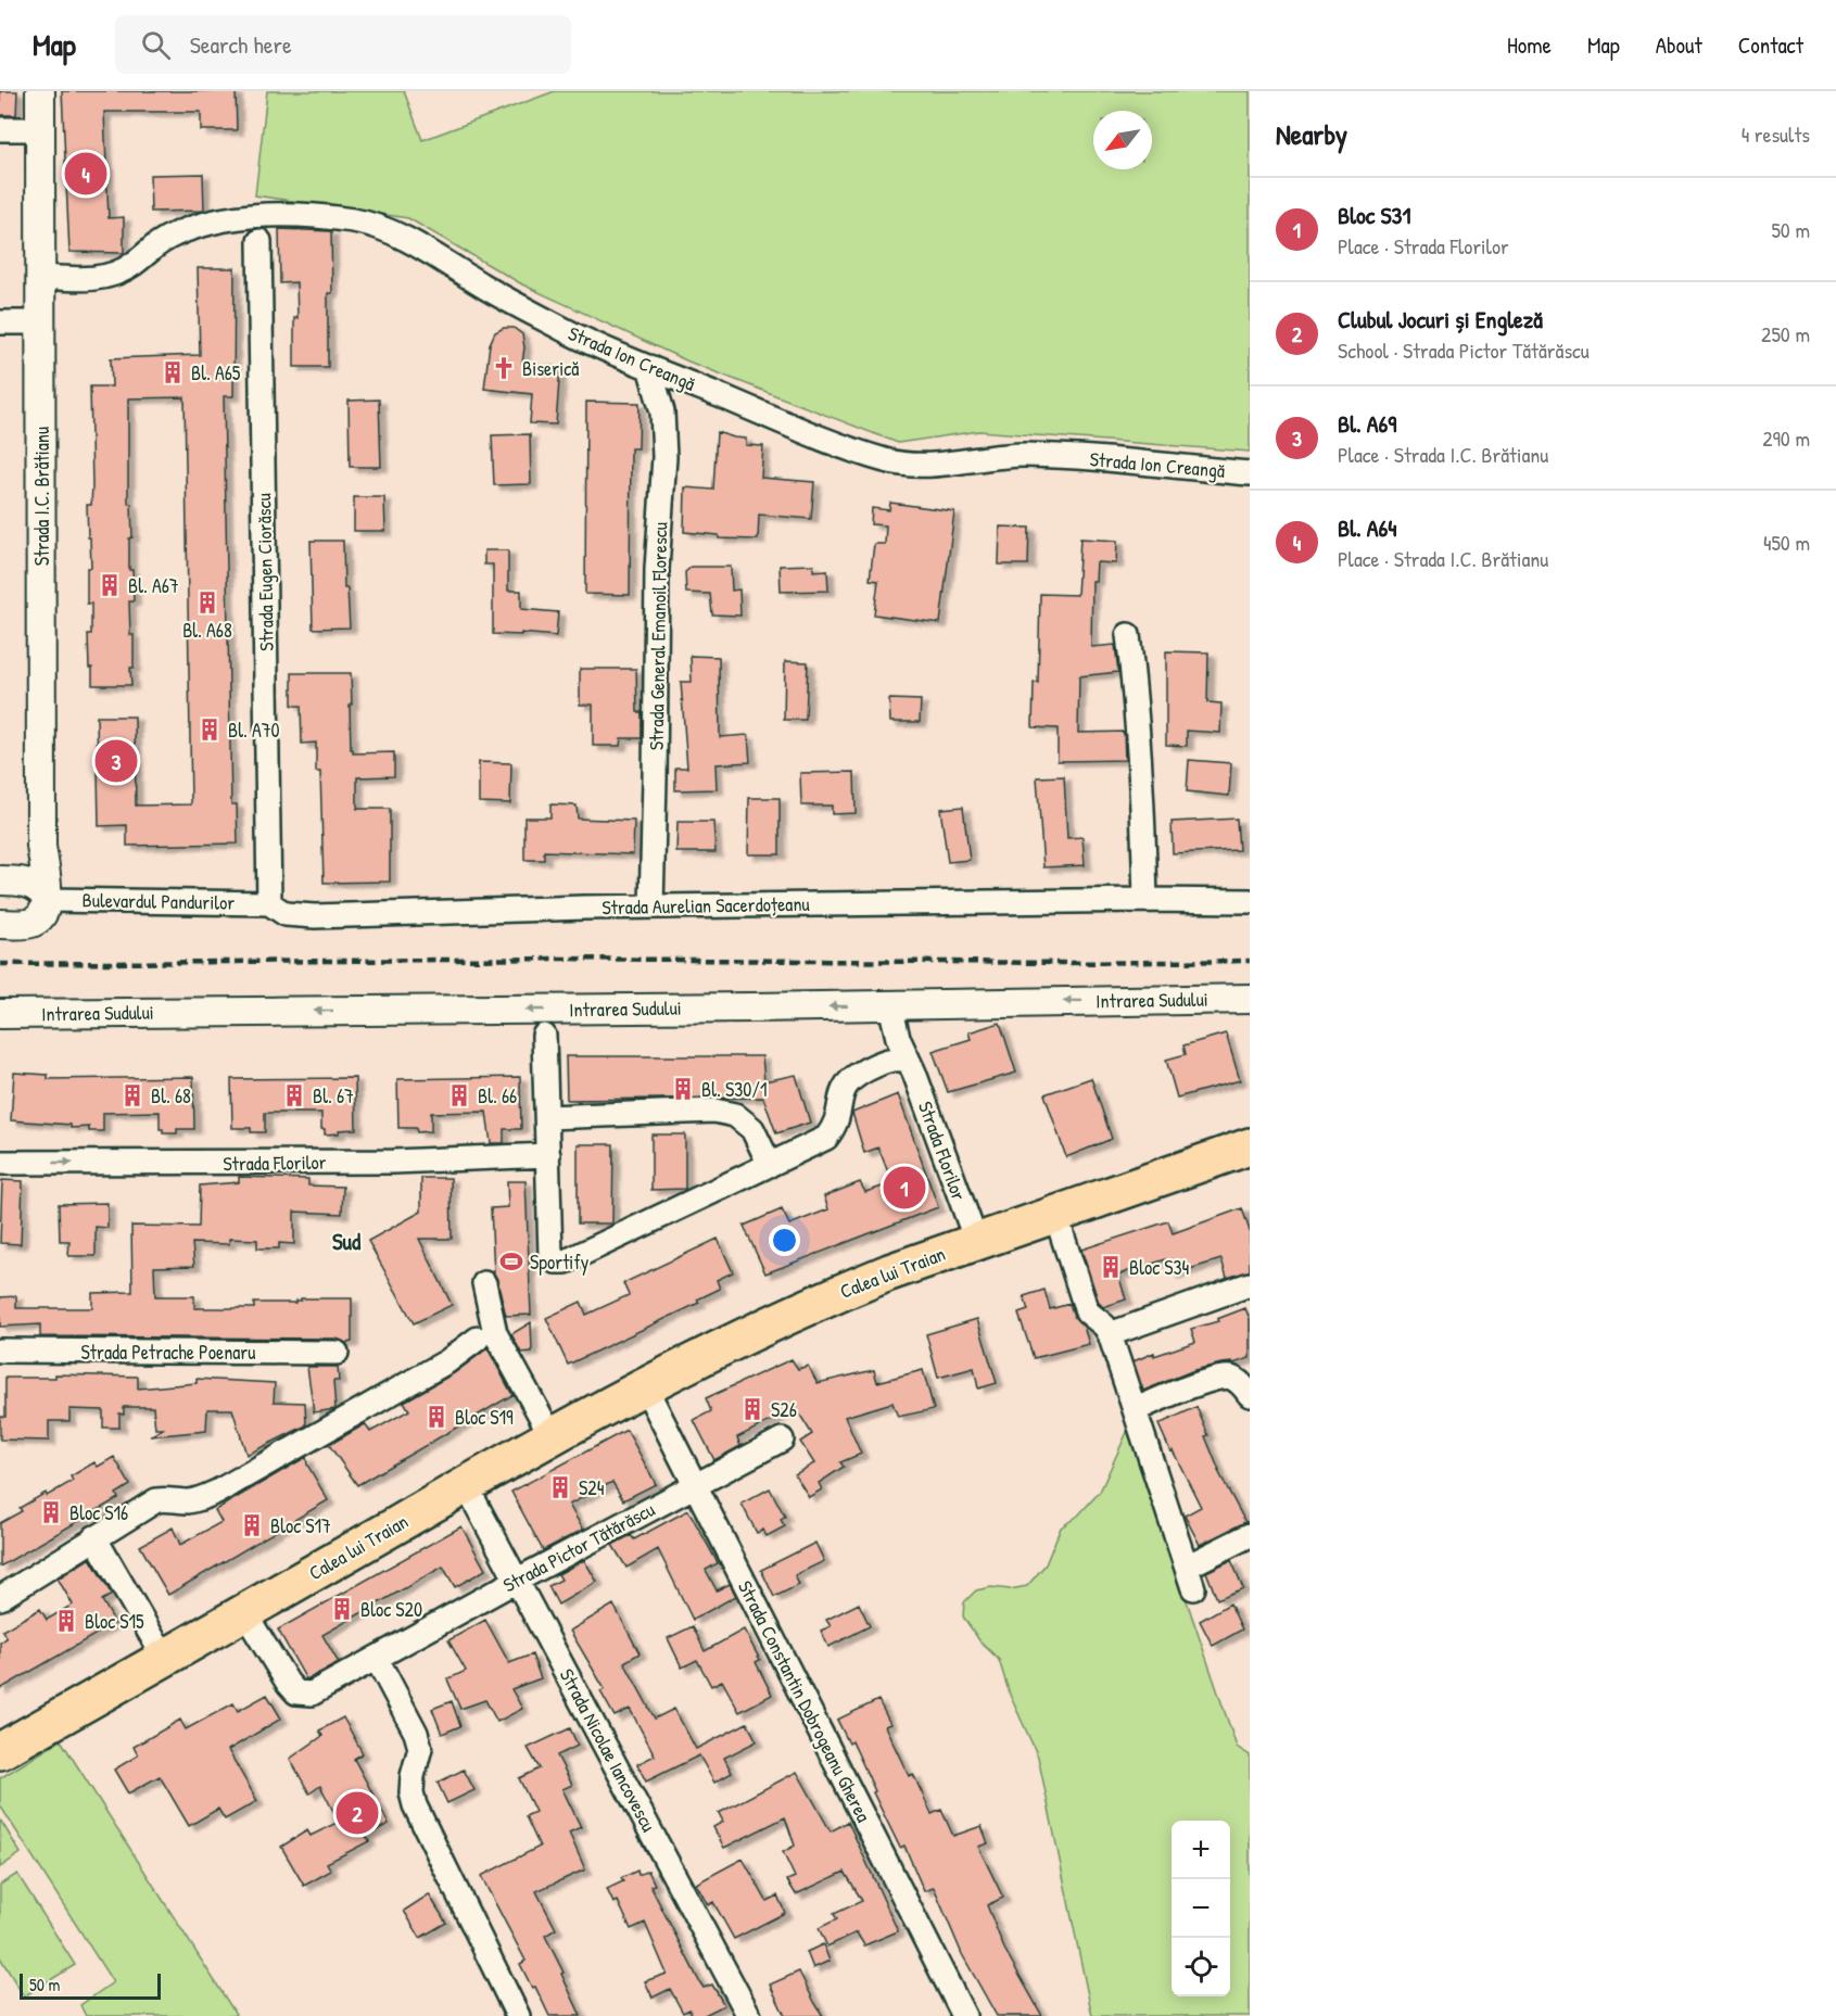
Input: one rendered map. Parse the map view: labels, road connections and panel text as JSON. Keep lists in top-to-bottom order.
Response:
{
  "streets": {
    "main road": ["Calea lui Traian"],
    "street": [
      "Strada Ion Creangă",
      "Strada I.C. Brătianu",
      "Strada Eugen Ciorăscu",
      "Strada General Emanoil Florescu",
      "Bulevardul Pandurilor",
      "Strada Aurelian Sacerdoțeanu",
      "Intrarea Sudului",
      "Strada Florilor",
      "Strada Petrache Poenaru",
      "Strada Pictor Tătărăscu",
      "Strada Constantin Dobrogeanu Gherea",
      "Strada Nicolae Iancovescu"
    ]
  },
  "crossings": [
    ["Strada Ion Creangă", "Strada I.C. Brătianu"],
    ["Strada Ion Creangă", "Strada General Emanoil Florescu"],
    ["Strada I.C. Brătianu", "Bulevardul Pandurilor"],
    ["Strada Eugen Ciorăscu", "Bulevardul Pandurilor"],
    ["Strada Eugen Ciorăscu", "Strada Aurelian Sacerdoțeanu"],
    ["Strada General Emanoil Florescu", "Strada Aurelian Sacerdoțeanu"],
    ["Bulevardul Pandurilor", "Strada Aurelian Sacerdoțeanu"],
    ["Intrarea Sudului", "Strada Florilor"],
    ["Strada Florilor", "Calea lui Traian"],
    ["Calea lui Traian", "Strada Pictor Tătărăscu"],
    ["Calea lui Traian", "Strada Constantin Dobrogeanu Gherea"],
    ["Calea lui Traian", "Strada Nicolae Iancovescu"],
    ["Strada Pictor Tătărăscu", "Strada Constantin Dobrogeanu Gherea"],
    ["Strada Pictor Tătărăscu", "Strada Nicolae Iancovescu"]
  ],
  "one_way": ["Intrarea Sudului", "Strada Florilor"],
  "districts": ["Sud"],
  "places": {
    "church": ["Biserică"],
    "building": [
      "Bl. A65",
      "Bl. A67",
      "Bl. A68",
      "Bl. A70",
      "Bl. S30/1",
      "Bl. 68",
      "Bl. 67",
      "Bl. 66",
      "Bloc S34",
      "S26",
      "Bloc S19",
      "S24",
      "Bloc S16",
      "Bloc S17",
      "Bloc S20",
      "Bloc S15"
    ],
    "sports": ["Sportify"]
  },
  "scale_bar": "50 m",
  "north": "bottom left",
  "page": {
    "header": "Map",
    "search": "Search here",
    "nav": [
      "Home",
      "Map",
      "About",
      "Contact"
    ],
    "heading": ["Nearby", "4 results"],
    "pins": [
      "4",
      "3",
      "1",
      "2"
    ],
    "list": [
      {
        "mark": "1",
        "name": "Bloc S31",
        "note": "Place · Strada Florilor",
        "value": "50 m"
      },
      {
        "mark": "2",
        "name": "Clubul Jocuri și Engleză",
        "note": "School · Strada Pictor Tătărăscu",
        "value": "250 m"
      },
      {
        "mark": "3",
        "name": "Bl. A69",
        "note": "Place · Strada I.C. Brătianu",
        "value": "290 m"
      },
      {
        "mark": "4",
        "name": "Bl. A64",
        "note": "Place · Strada I.C. Brătianu",
        "value": "450 m"
      }
    ],
    "map_buttons": ["+", "−"],
    "scale": "50 m"
  }
}
